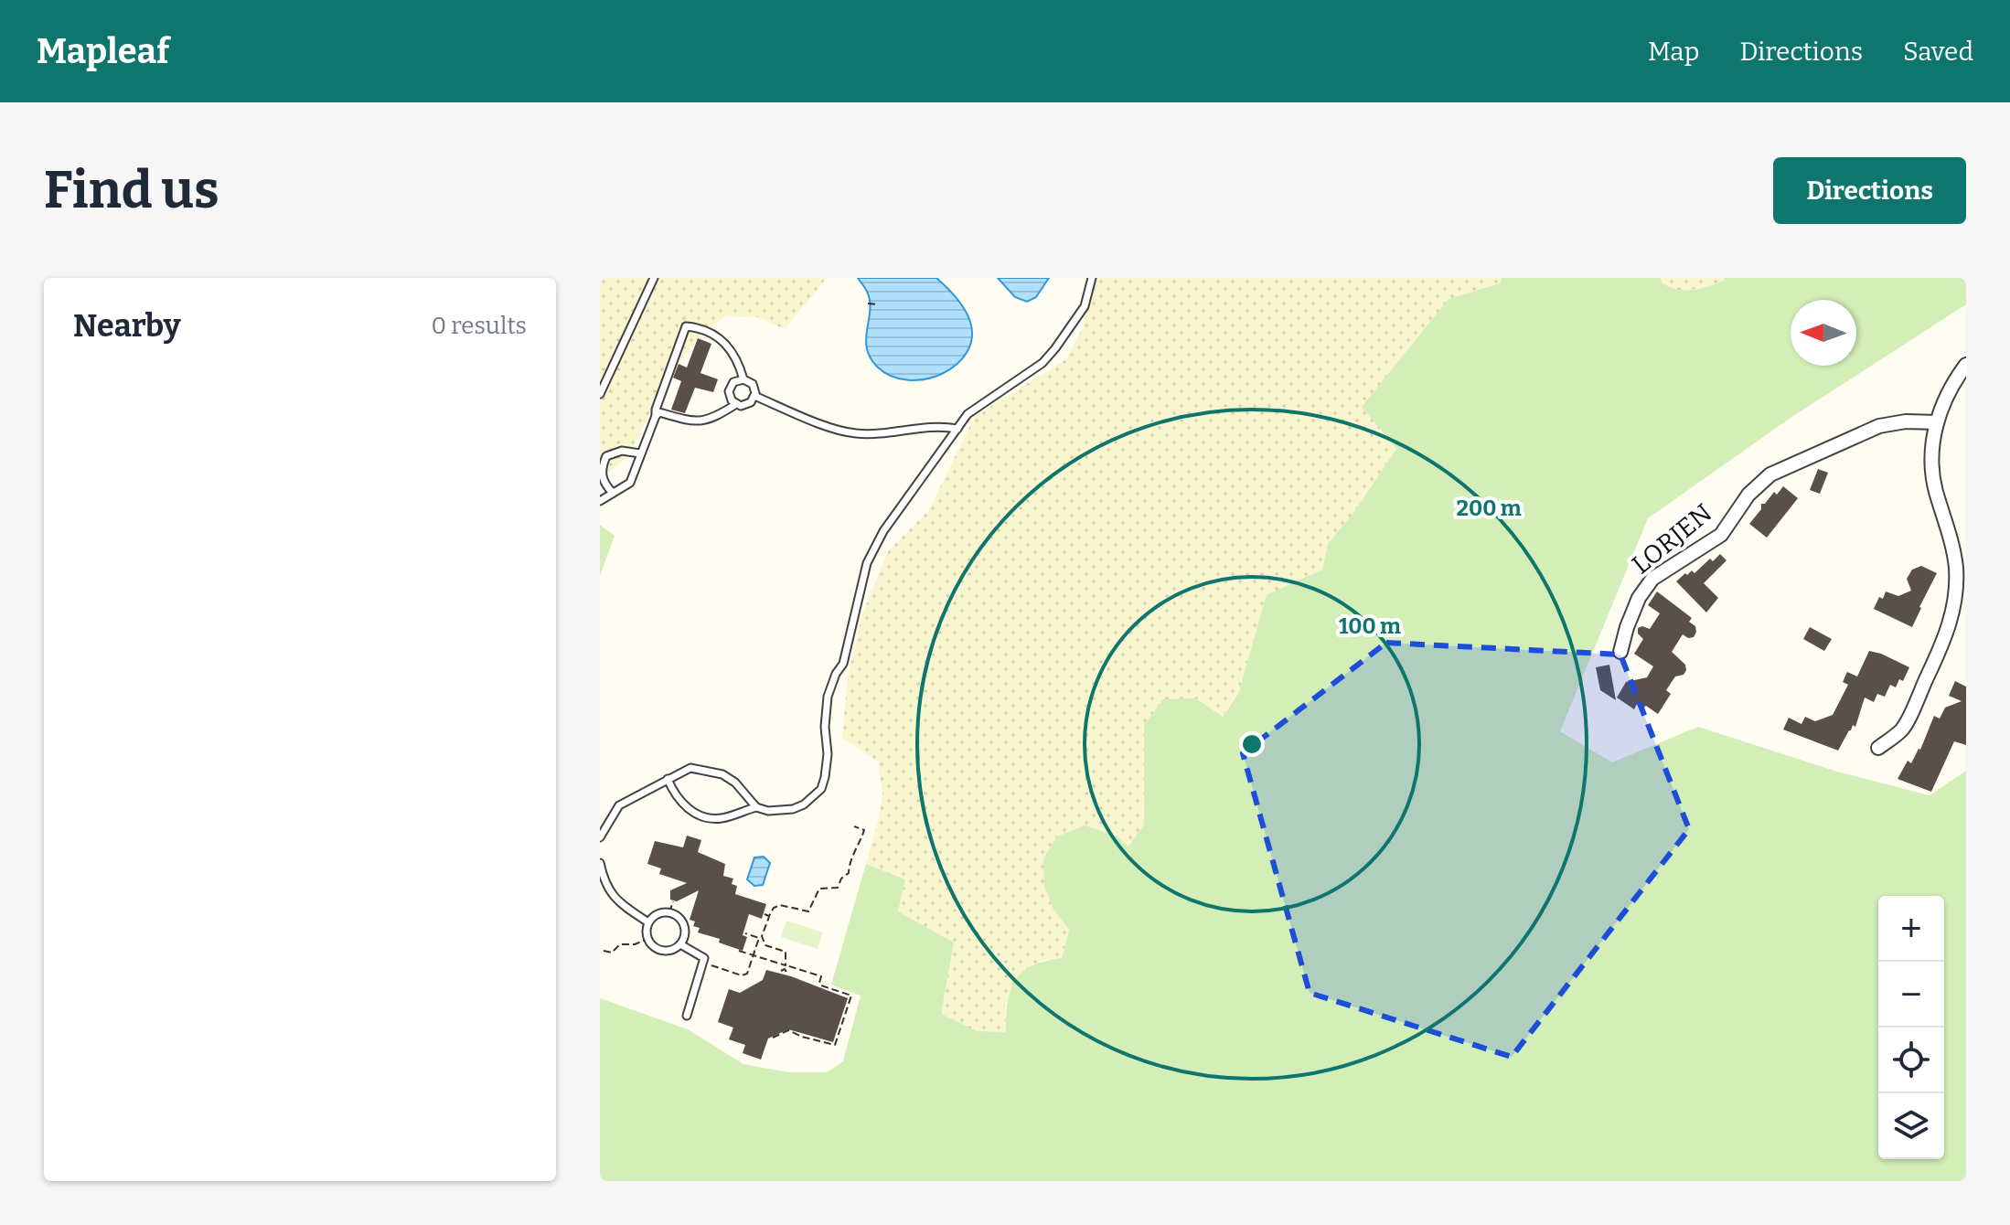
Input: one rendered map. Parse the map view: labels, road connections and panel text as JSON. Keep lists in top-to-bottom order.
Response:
{
  "streets": {
    "street": ["LORJEN"]
  },
  "north": "left",
  "page": {
    "header": "Mapleaf",
    "nav": ["Map", "Directions", "Saved"],
    "buttons": "Directions",
    "title": "Find us",
    "heading": ["Nearby", "0 results"],
    "map_buttons": ["+", "−"]
  },
  "rings": ["200 m", "100 m"]
}
